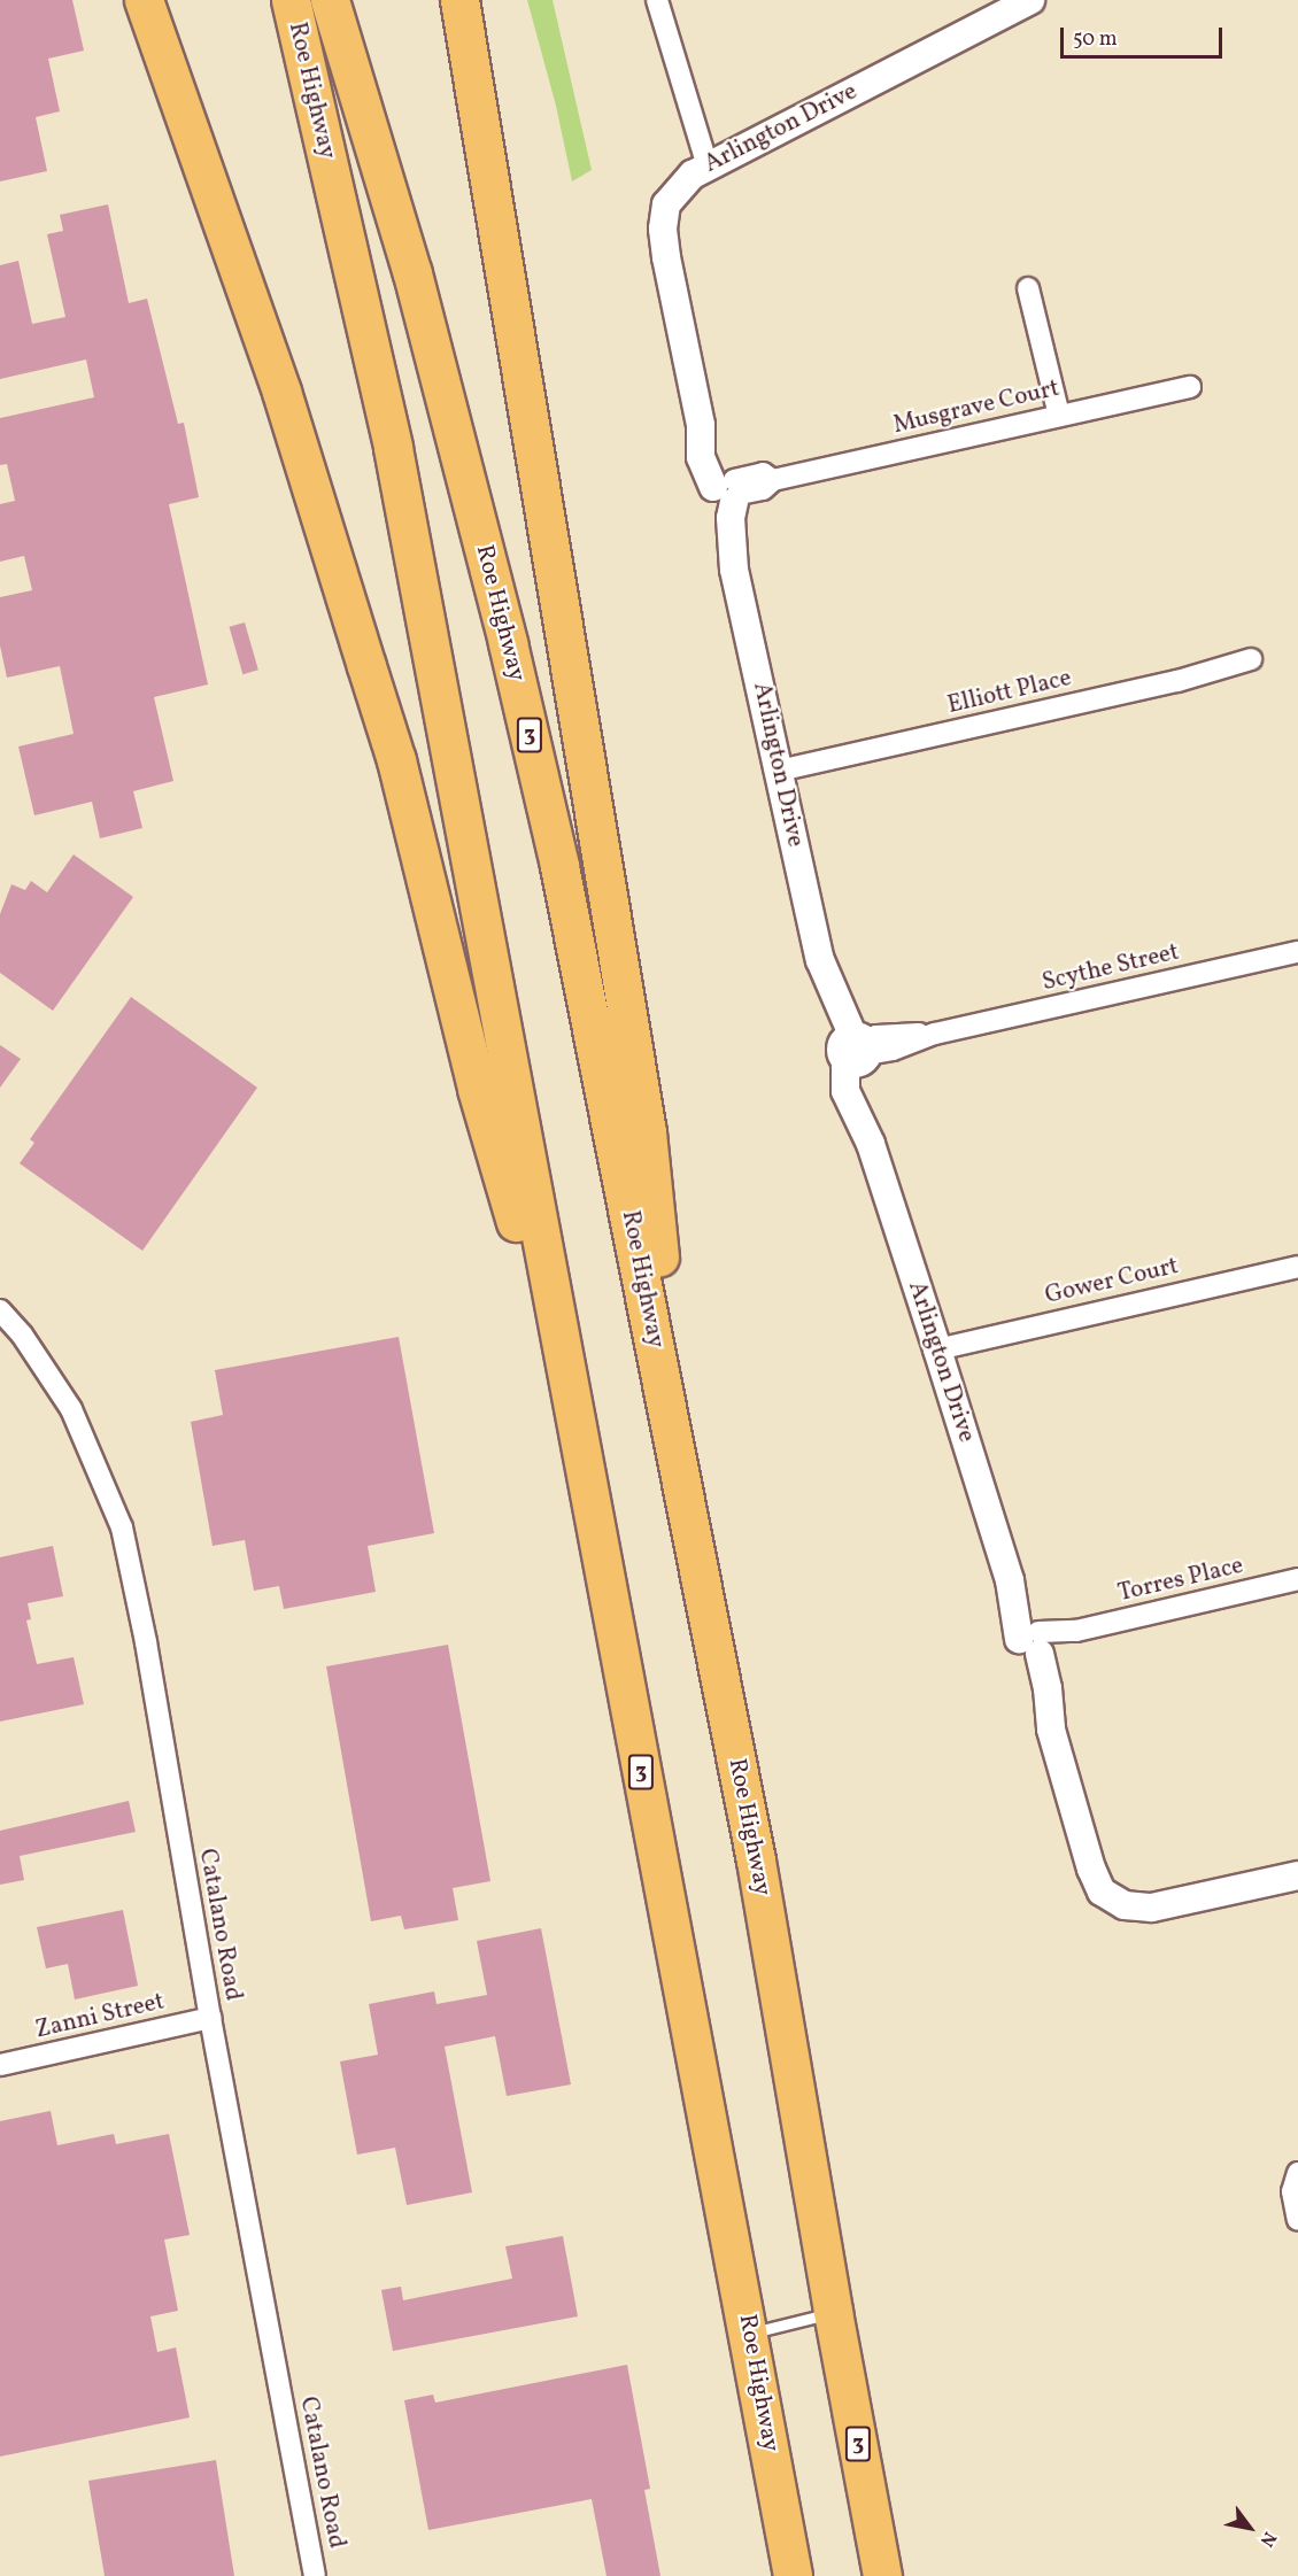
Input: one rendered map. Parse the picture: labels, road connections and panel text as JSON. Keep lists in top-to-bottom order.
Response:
{
  "streets": {
    "highway": ["Roe Highway", "3"],
    "street": [
      "Arlington Drive",
      "Musgrave Court",
      "Elliott Place",
      "Scythe Street",
      "Gower Court",
      "Torres Place",
      "Catalano Road",
      "Zanni Street"
    ]
  },
  "crossings": [
    ["Arlington Drive", "Musgrave Court"],
    ["Arlington Drive", "Elliott Place"],
    ["Arlington Drive", "Scythe Street"],
    ["Arlington Drive", "Gower Court"],
    ["Arlington Drive", "Torres Place"],
    ["Catalano Road", "Zanni Street"]
  ],
  "scale_bar": "50 m",
  "north": "bottom right"
}
